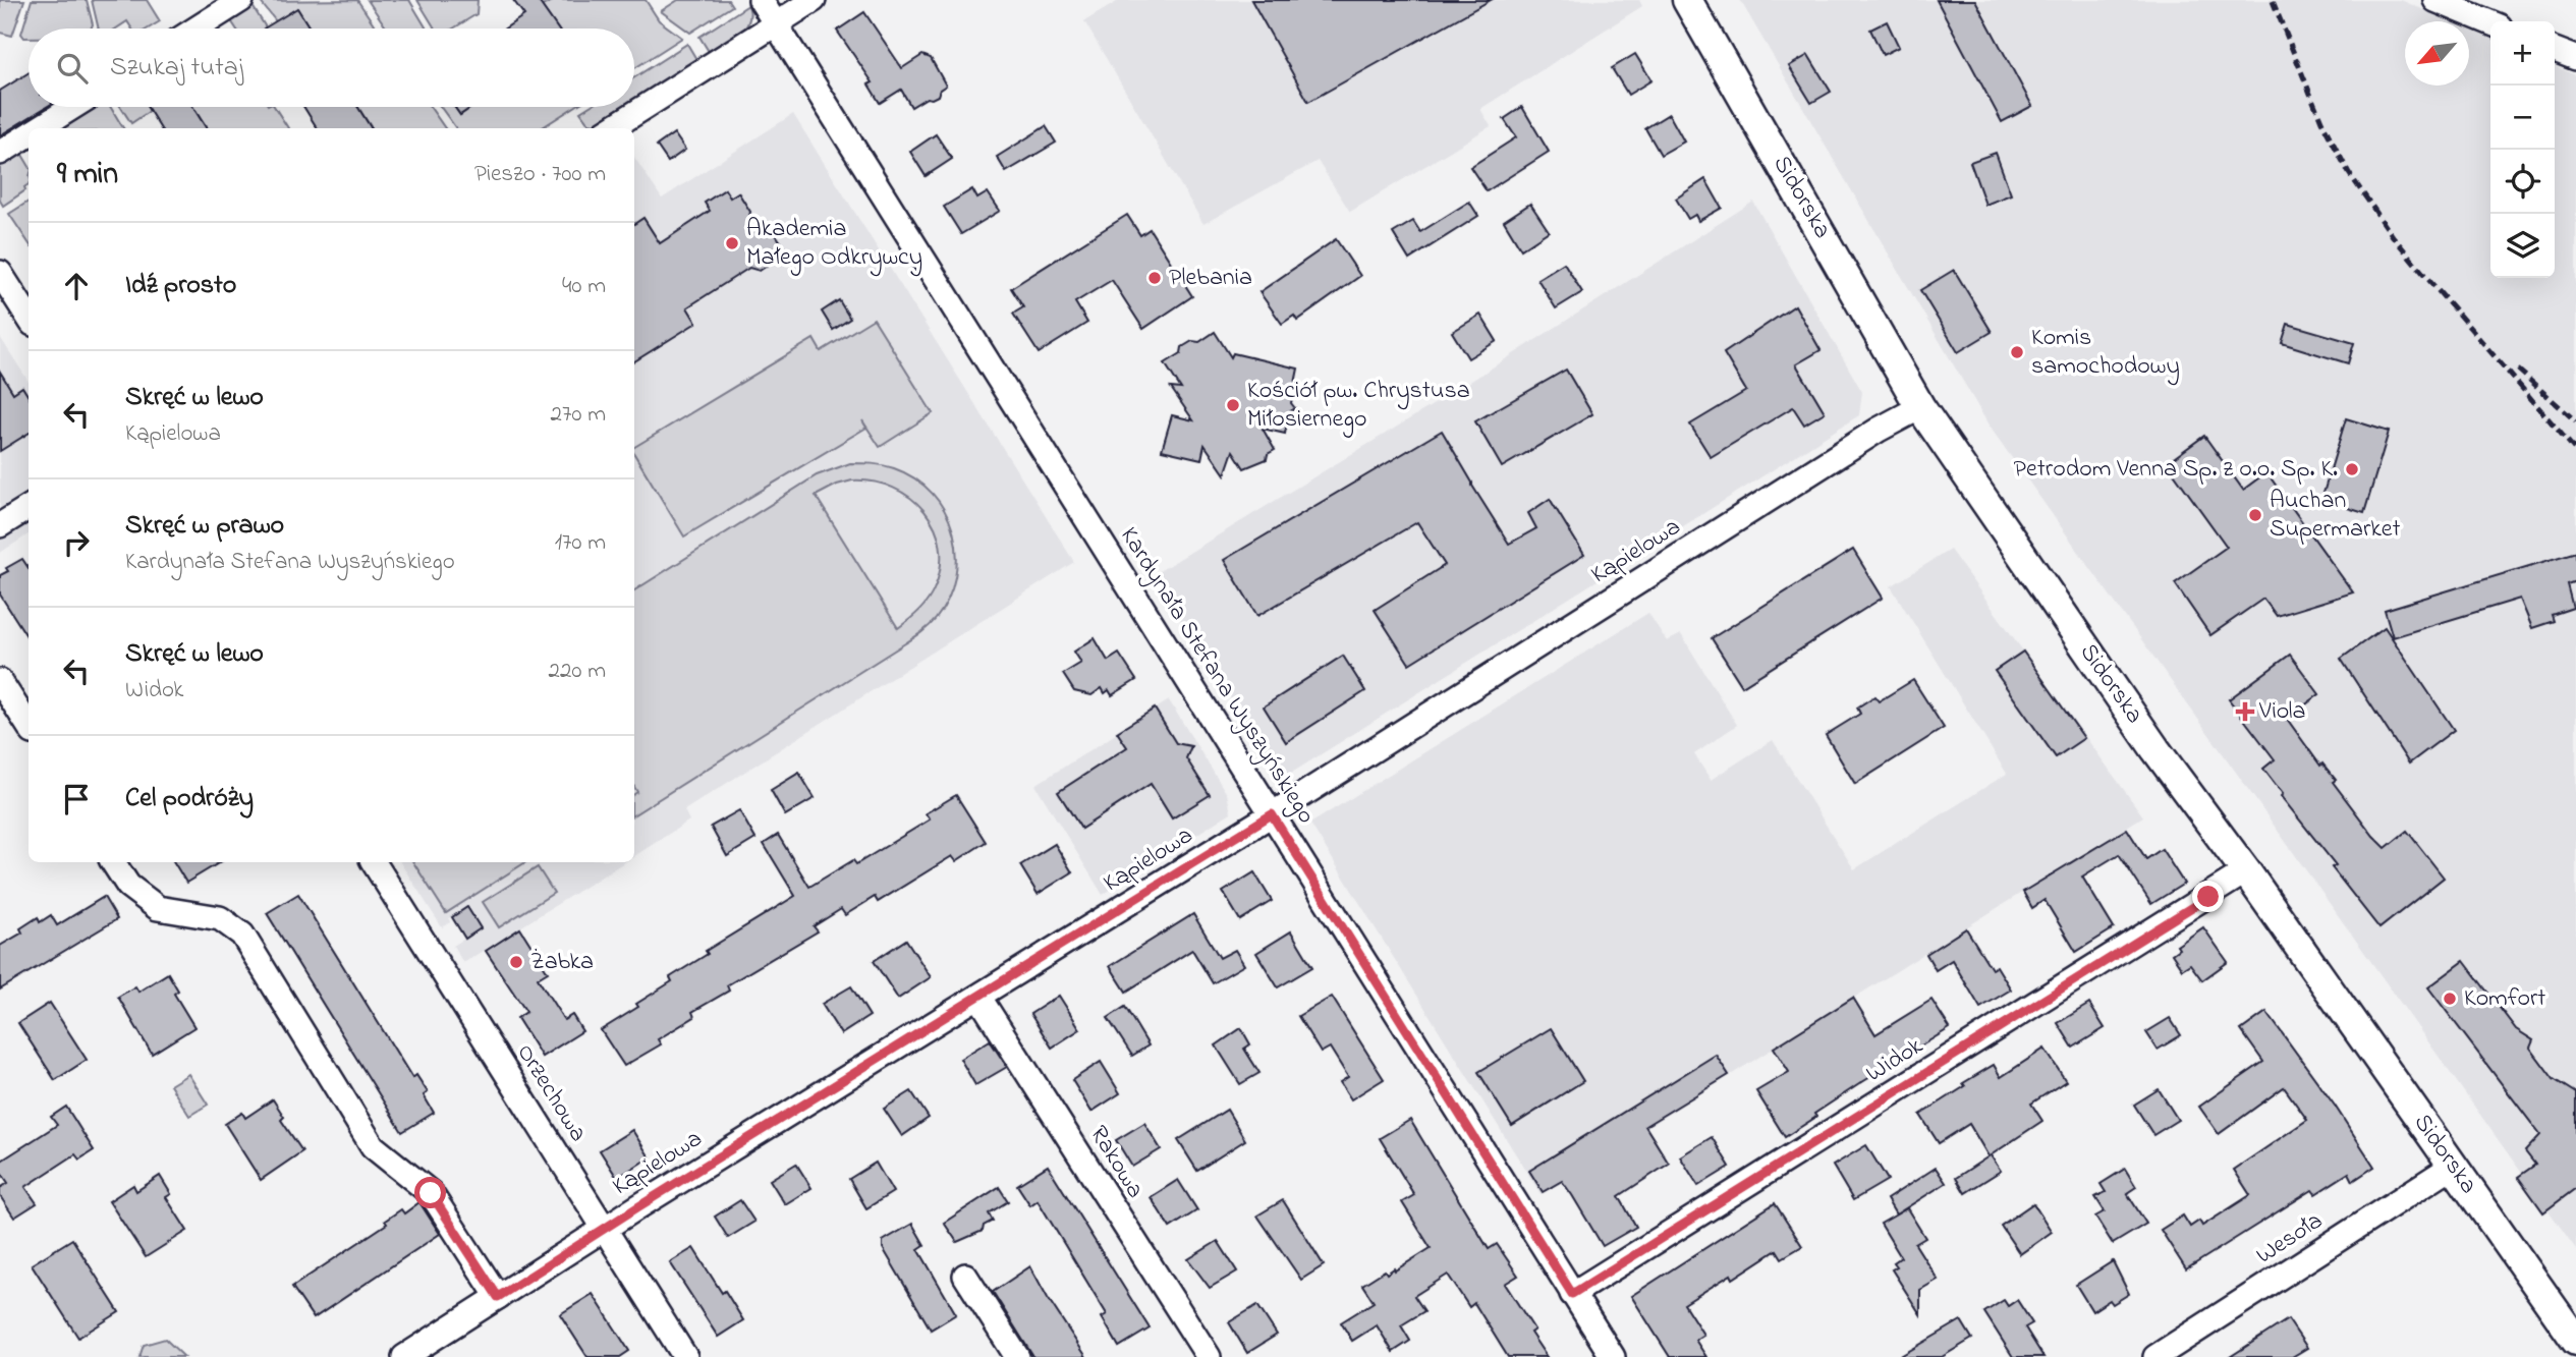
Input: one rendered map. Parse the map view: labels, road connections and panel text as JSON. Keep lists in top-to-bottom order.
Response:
{
  "streets": {
    "street": [
      "Sidorska",
      "Kąpielowa",
      "Kardynała Stefana Wyszyńskiego",
      "Widok",
      "Orzechowa",
      "Rakowa",
      "Wesoła"
    ]
  },
  "crossings": [
    ["Sidorska", "Kąpielowa"],
    ["Sidorska", "Widok"],
    ["Sidorska", "Wesoła"],
    ["Kąpielowa", "Kardynała Stefana Wyszyńskiego"],
    ["Kąpielowa", "Orzechowa"],
    ["Kąpielowa", "Rakowa"],
    ["Kardynała Stefana Wyszyńskiego", "Widok"]
  ],
  "places": {
    "other": [
      "Akademia Małego Odkrywcy",
      "Plebania",
      "Komis samochodowy",
      "Kościół pw. Chrystusa Miłosiernego",
      "Petrodom Venna Sp. z o.o. Sp. K.",
      "Auchan Supermarket",
      "Żabka",
      "Komfort"
    ],
    "health": ["Viola"]
  },
  "north": "bottom left",
  "page": {
    "map_buttons": ["+", "−"],
    "search": "Szukaj tutaj",
    "heading": ["9 min", "Pieszo · 700 m"],
    "list": [
      ["Idź prosto", "40 m"],
      ["Skręć w lewo", "Kąpielowa", "270 m"],
      ["Skręć w prawo", "Kardynała Stefana Wyszyńskiego", "170 m"],
      ["Skręć w lewo", "Widok", "220 m"],
      "Cel podróży"
    ]
  }
}
